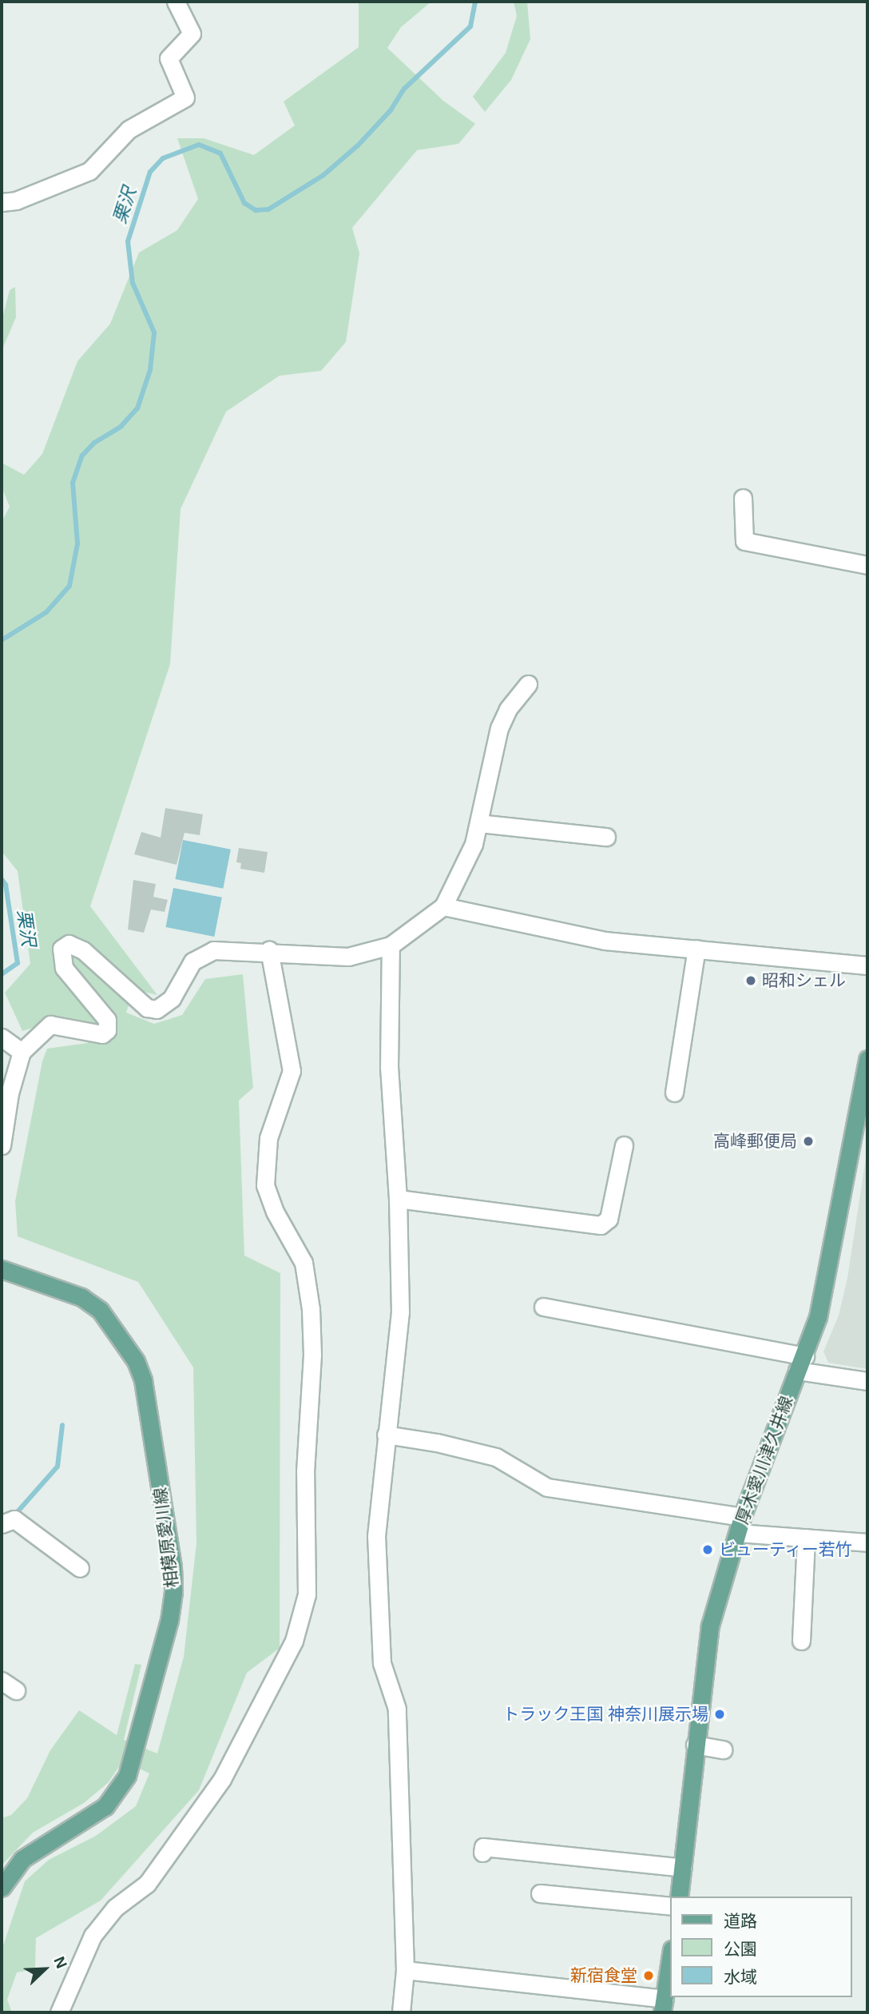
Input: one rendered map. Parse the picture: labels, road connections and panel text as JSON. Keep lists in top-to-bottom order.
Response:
{
  "streets": {
    "main road": ["厚木愛川津久井線", "相模原愛川線"]
  },
  "water": ["栗沢"],
  "places": [
    "昭和シェル",
    "高峰郵便局",
    "ビューティー若竹",
    "トラック王国 神奈川展示場",
    "新宿食堂"
  ],
  "legend": ["道路", "公園", "水域"],
  "north": "top right"
}
